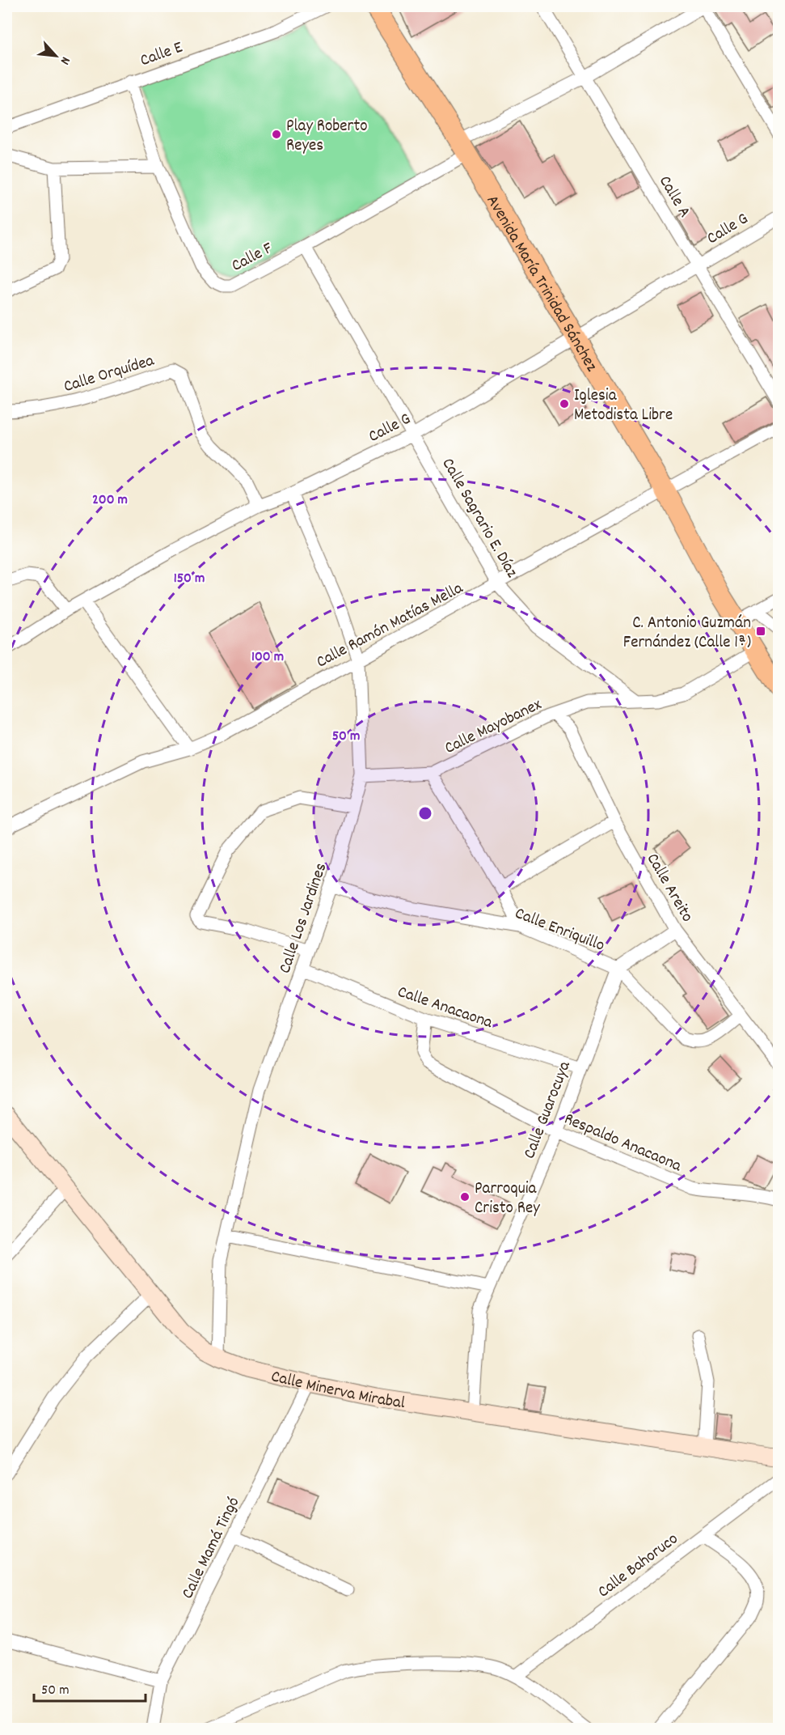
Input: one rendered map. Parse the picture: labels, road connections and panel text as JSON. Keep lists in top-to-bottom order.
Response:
{
  "streets": {
    "main road": ["Avenida María Trinidad Sánchez"],
    "street": [
      "Calle E",
      "Calle A",
      "Calle G",
      "Calle F",
      "Calle Orquídea",
      "Calle Sagrario E. Díaz",
      "Calle Ramón Matías Mella",
      "Calle Mayobanex",
      "Calle Areito",
      "Calle Los Jardines",
      "Calle Enriquillo",
      "Calle Anacaona",
      "Calle Guarocuya",
      "Respaldo Anacaona",
      "Calle Minerva Mirabal",
      "Calle Mamá Tingó",
      "Calle Bahoruco"
    ]
  },
  "crossings": [
    ["Calle E", "Calle F"],
    ["Calle A", "Calle G"],
    ["Calle A", "Calle F"],
    ["Calle G", "Avenida María Trinidad Sánchez"],
    ["Calle G", "Calle Orquídea"],
    ["Calle G", "Calle Sagrario E. Díaz"],
    ["Calle G", "Calle Los Jardines"],
    ["Calle F", "Avenida María Trinidad Sánchez"],
    ["Calle F", "Calle Sagrario E. Díaz"],
    ["Avenida María Trinidad Sánchez", "Calle Ramón Matías Mella"],
    ["Calle Sagrario E. Díaz", "Calle Ramón Matías Mella"],
    ["Calle Sagrario E. Díaz", "Calle Mayobanex"],
    ["Calle Ramón Matías Mella", "Calle Los Jardines"],
    ["Calle Mayobanex", "Calle Areito"],
    ["Calle Mayobanex", "Calle Los Jardines"],
    ["Calle Areito", "Calle Enriquillo"],
    ["Calle Los Jardines", "Calle Enriquillo"],
    ["Calle Los Jardines", "Calle Anacaona"],
    ["Calle Los Jardines", "Calle Minerva Mirabal"],
    ["Calle Enriquillo", "Calle Guarocuya"],
    ["Calle Anacaona", "Calle Guarocuya"],
    ["Calle Anacaona", "Respaldo Anacaona"],
    ["Calle Guarocuya", "Respaldo Anacaona"],
    ["Calle Guarocuya", "Calle Minerva Mirabal"],
    ["Calle Minerva Mirabal", "Calle Mamá Tingó"]
  ],
  "places": {
    "other": ["Play Roberto Reyes", "Iglesia Metodista Libre", "Parroquia Cristo Rey"],
    "transit": ["C. Antonio Guzmán Fernández (Calle 1ª)"]
  },
  "scale_bar": "50 m",
  "north": "bottom right",
  "rings": [
    "200 m",
    "150 m",
    "100 m",
    "50 m"
  ]
}
